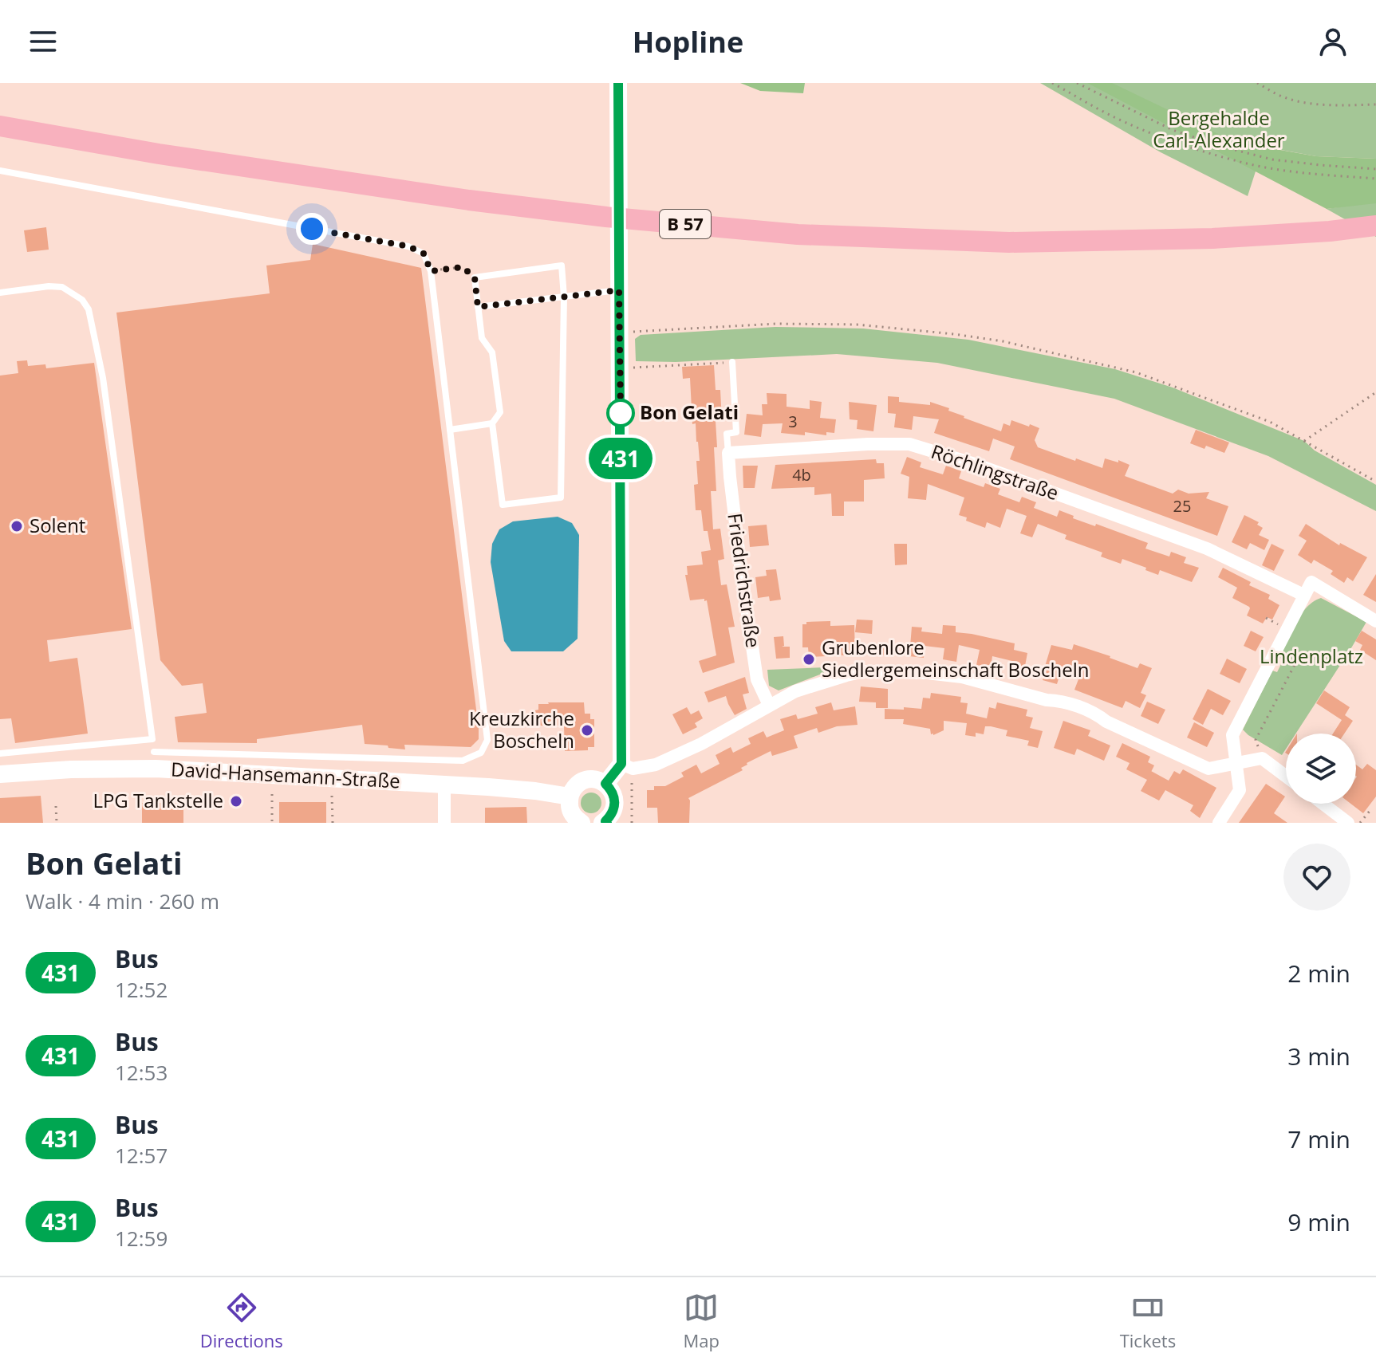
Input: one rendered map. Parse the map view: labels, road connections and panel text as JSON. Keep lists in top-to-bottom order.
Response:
{
  "streets": {
    "main road": ["B 57"],
    "street": ["Röchlingstraße", "Friedrichstraße", "David-Hansemann-Straße"]
  },
  "crossings": [
    ["Röchlingstraße", "Friedrichstraße"]
  ],
  "parks": ["Bergehalde Carl-Alexander", "Lindenplatz"],
  "places": [
    "Bon Gelati",
    "Solent",
    "Grubenlore Siedlergemeinschaft Boscheln",
    "Kreuzkirche Boscheln",
    "LPG Tankstelle"
  ],
  "lines": ["bus line 431"],
  "house_numbers": ["3", "4b", "25"],
  "page": {
    "header": "Hopline",
    "on_map": "431",
    "heading": ["Bon Gelati", "Walk · 4 min · 260 m"],
    "list": [
      {
        "mark": "431",
        "name": "Bus",
        "note": "12:52",
        "value": "2 min"
      },
      {
        "mark": "431",
        "name": "Bus",
        "note": "12:53",
        "value": "3 min"
      },
      {
        "mark": "431",
        "name": "Bus",
        "note": "12:57",
        "value": "7 min"
      },
      {
        "mark": "431",
        "name": "Bus",
        "note": "12:59",
        "value": "9 min"
      }
    ],
    "tabs": ["Directions", "Map", "Tickets"]
  }
}
